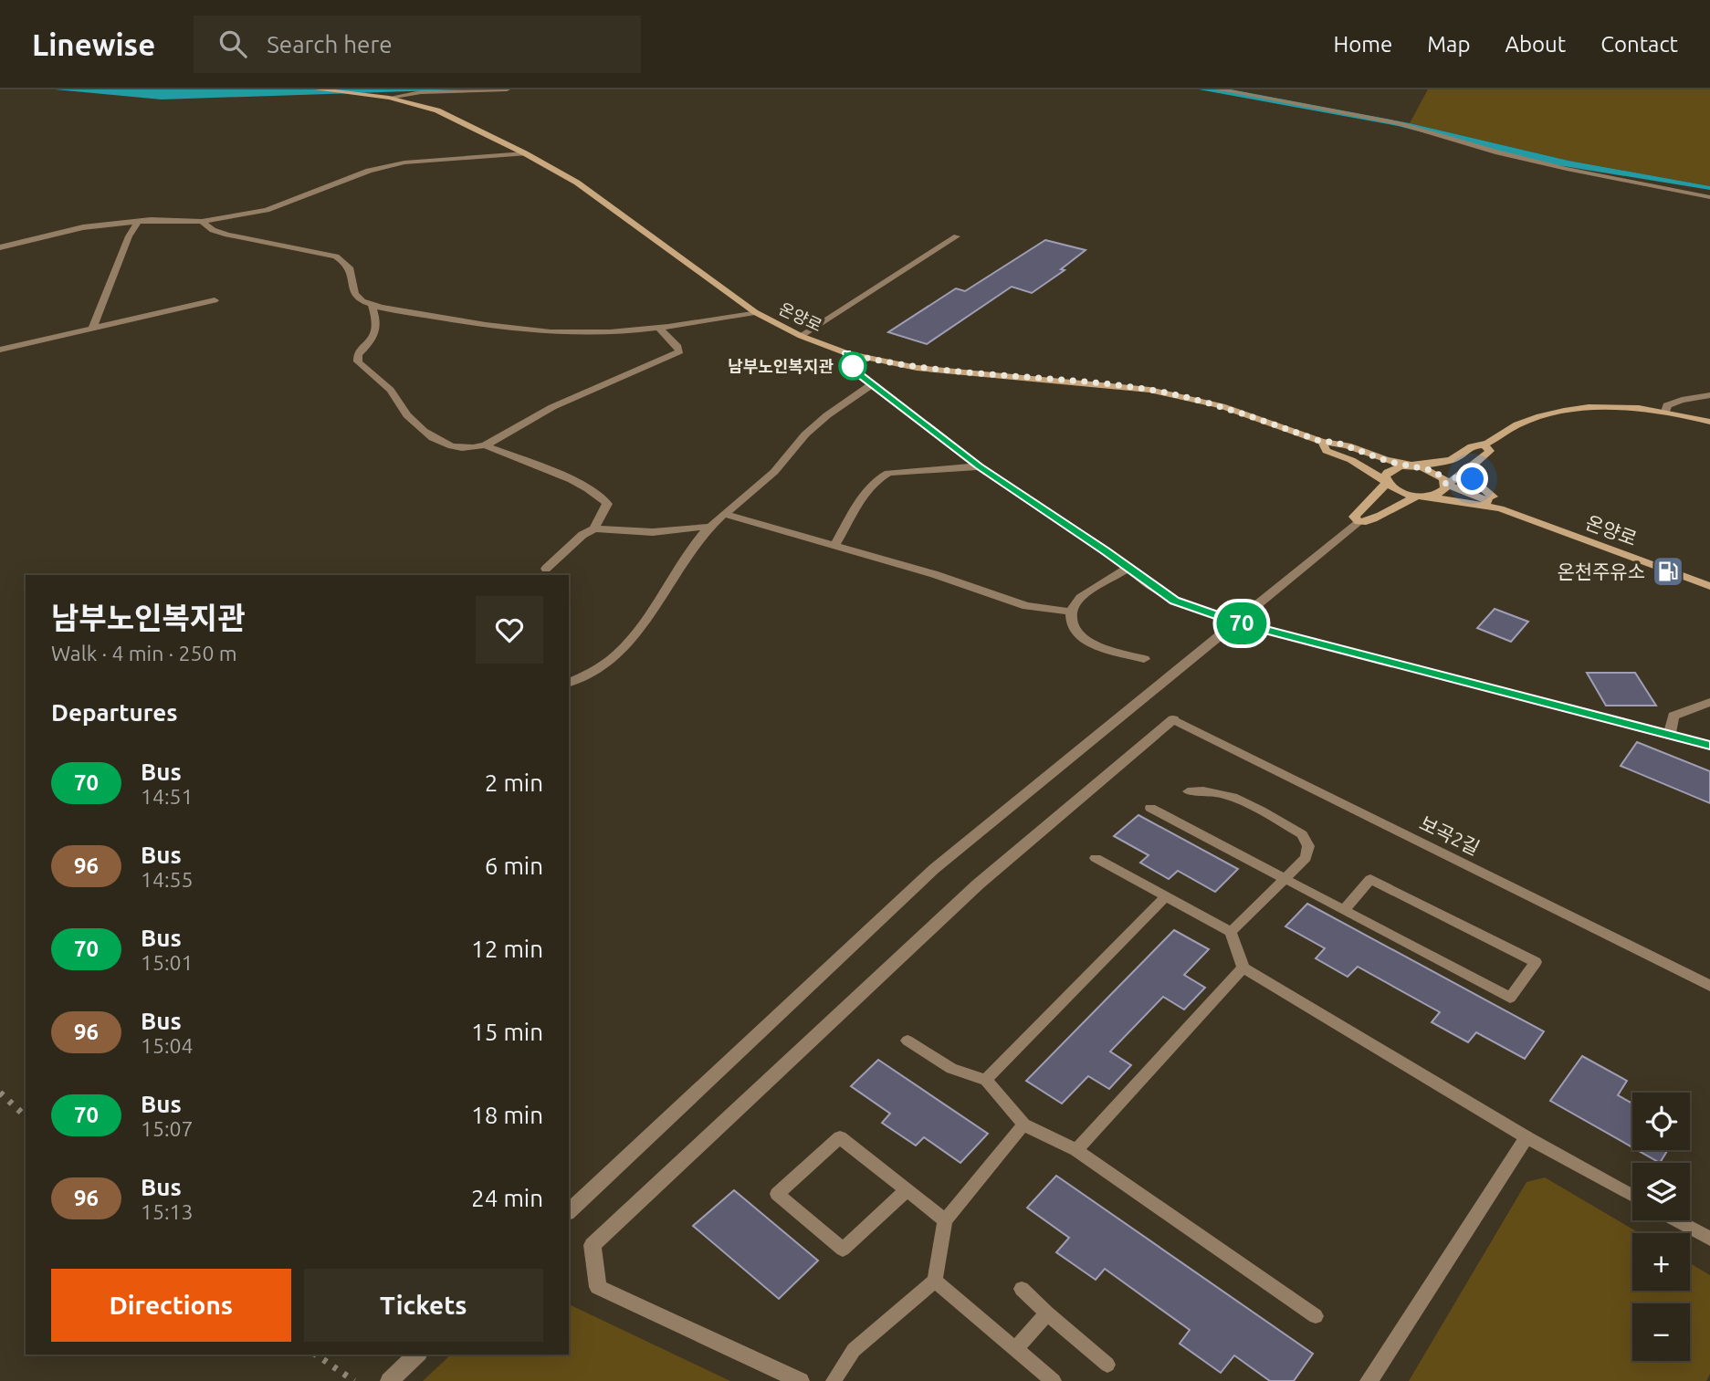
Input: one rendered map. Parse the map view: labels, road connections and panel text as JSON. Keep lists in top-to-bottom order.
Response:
{
  "streets": {
    "main road": ["온양로"],
    "street": ["보곡2길"]
  },
  "places": {
    "other": ["남부노인복지관"],
    "fuel station": ["온천주유소"]
  },
  "lines": ["bus line 70"],
  "page": {
    "header": "Linewise",
    "search": "Search here",
    "nav": [
      "Home",
      "Map",
      "About",
      "Contact"
    ],
    "on_map": "70",
    "heading": [
      ["남부노인복지관", "Walk · 4 min · 250 m"],
      "Departures"
    ],
    "list": [
      {
        "mark": "70",
        "name": "Bus",
        "note": "14:51",
        "value": "2 min"
      },
      {
        "mark": "96",
        "name": "Bus",
        "note": "14:55",
        "value": "6 min"
      },
      {
        "mark": "70",
        "name": "Bus",
        "note": "15:01",
        "value": "12 min"
      },
      {
        "mark": "96",
        "name": "Bus",
        "note": "15:04",
        "value": "15 min"
      },
      {
        "mark": "70",
        "name": "Bus",
        "note": "15:07",
        "value": "18 min"
      },
      {
        "mark": "96",
        "name": "Bus",
        "note": "15:13",
        "value": "24 min"
      }
    ],
    "map_buttons": ["+", "−"],
    "buttons": ["Directions", "Tickets"]
  }
}
